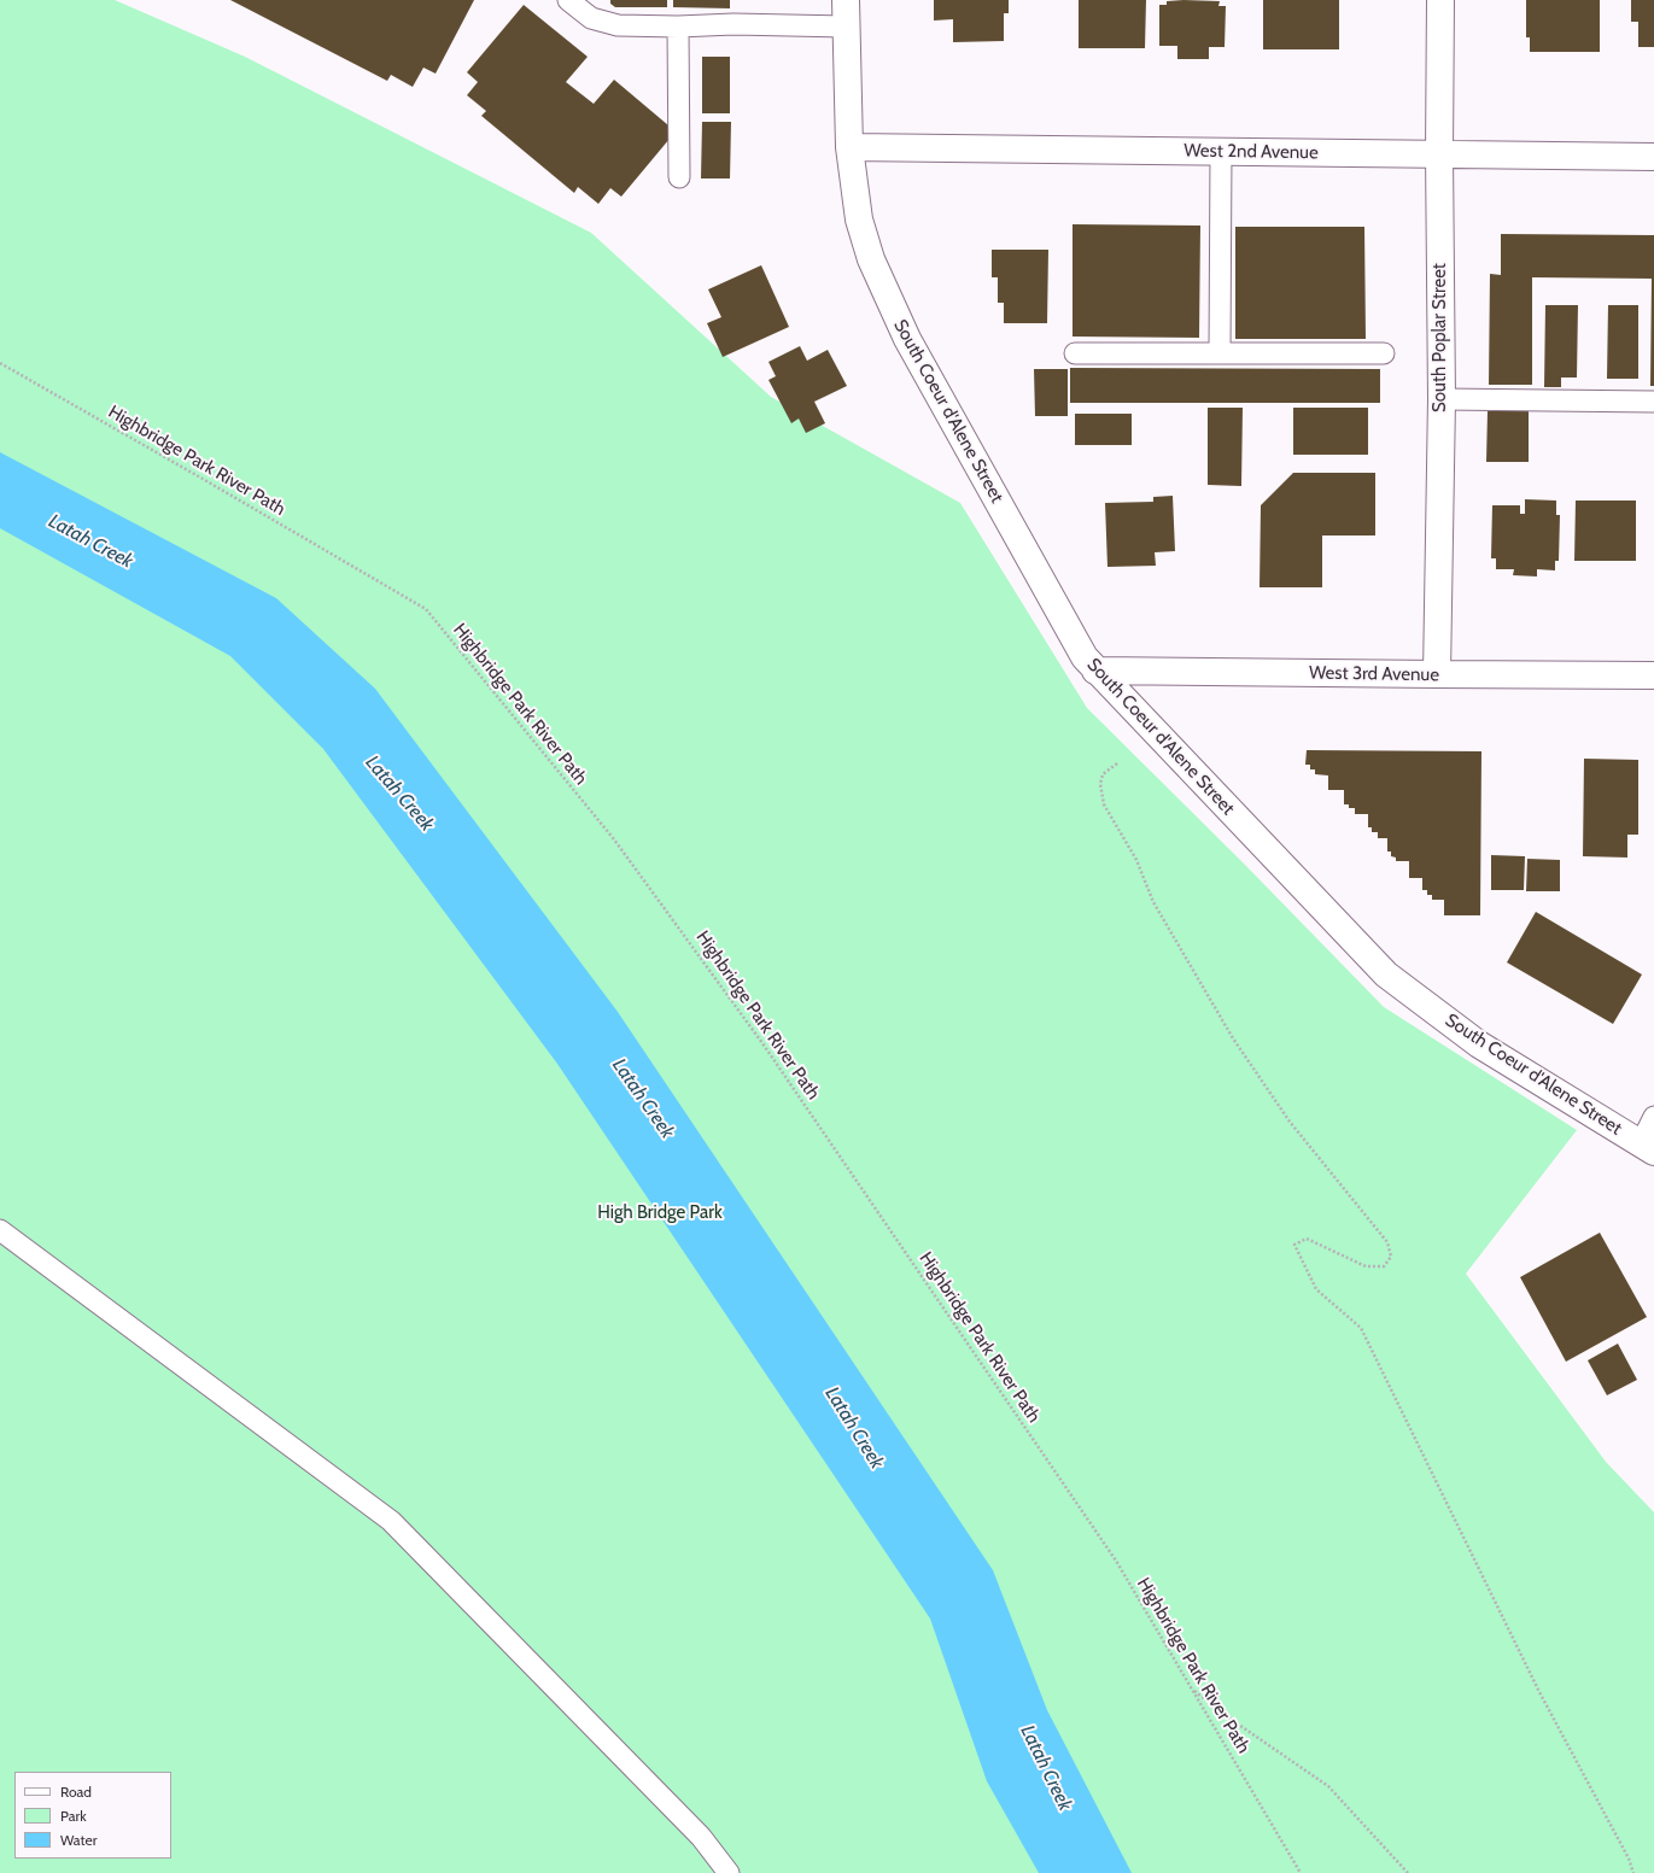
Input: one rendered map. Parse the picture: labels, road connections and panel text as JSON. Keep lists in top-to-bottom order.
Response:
{
  "streets": {
    "street": [
      "West 2nd Avenue",
      "South Poplar Street",
      "South Coeur d'Alene Street",
      "West 3rd Avenue"
    ],
    "path": ["Highbridge Park River Path"]
  },
  "crossings": [
    ["West 2nd Avenue", "South Poplar Street"],
    ["West 2nd Avenue", "South Coeur d'Alene Street"],
    ["South Poplar Street", "West 3rd Avenue"],
    ["South Coeur d'Alene Street", "West 3rd Avenue"]
  ],
  "water": ["Latah Creek"],
  "parks": ["High Bridge Park"],
  "legend": ["Road", "Park", "Water"]
}
